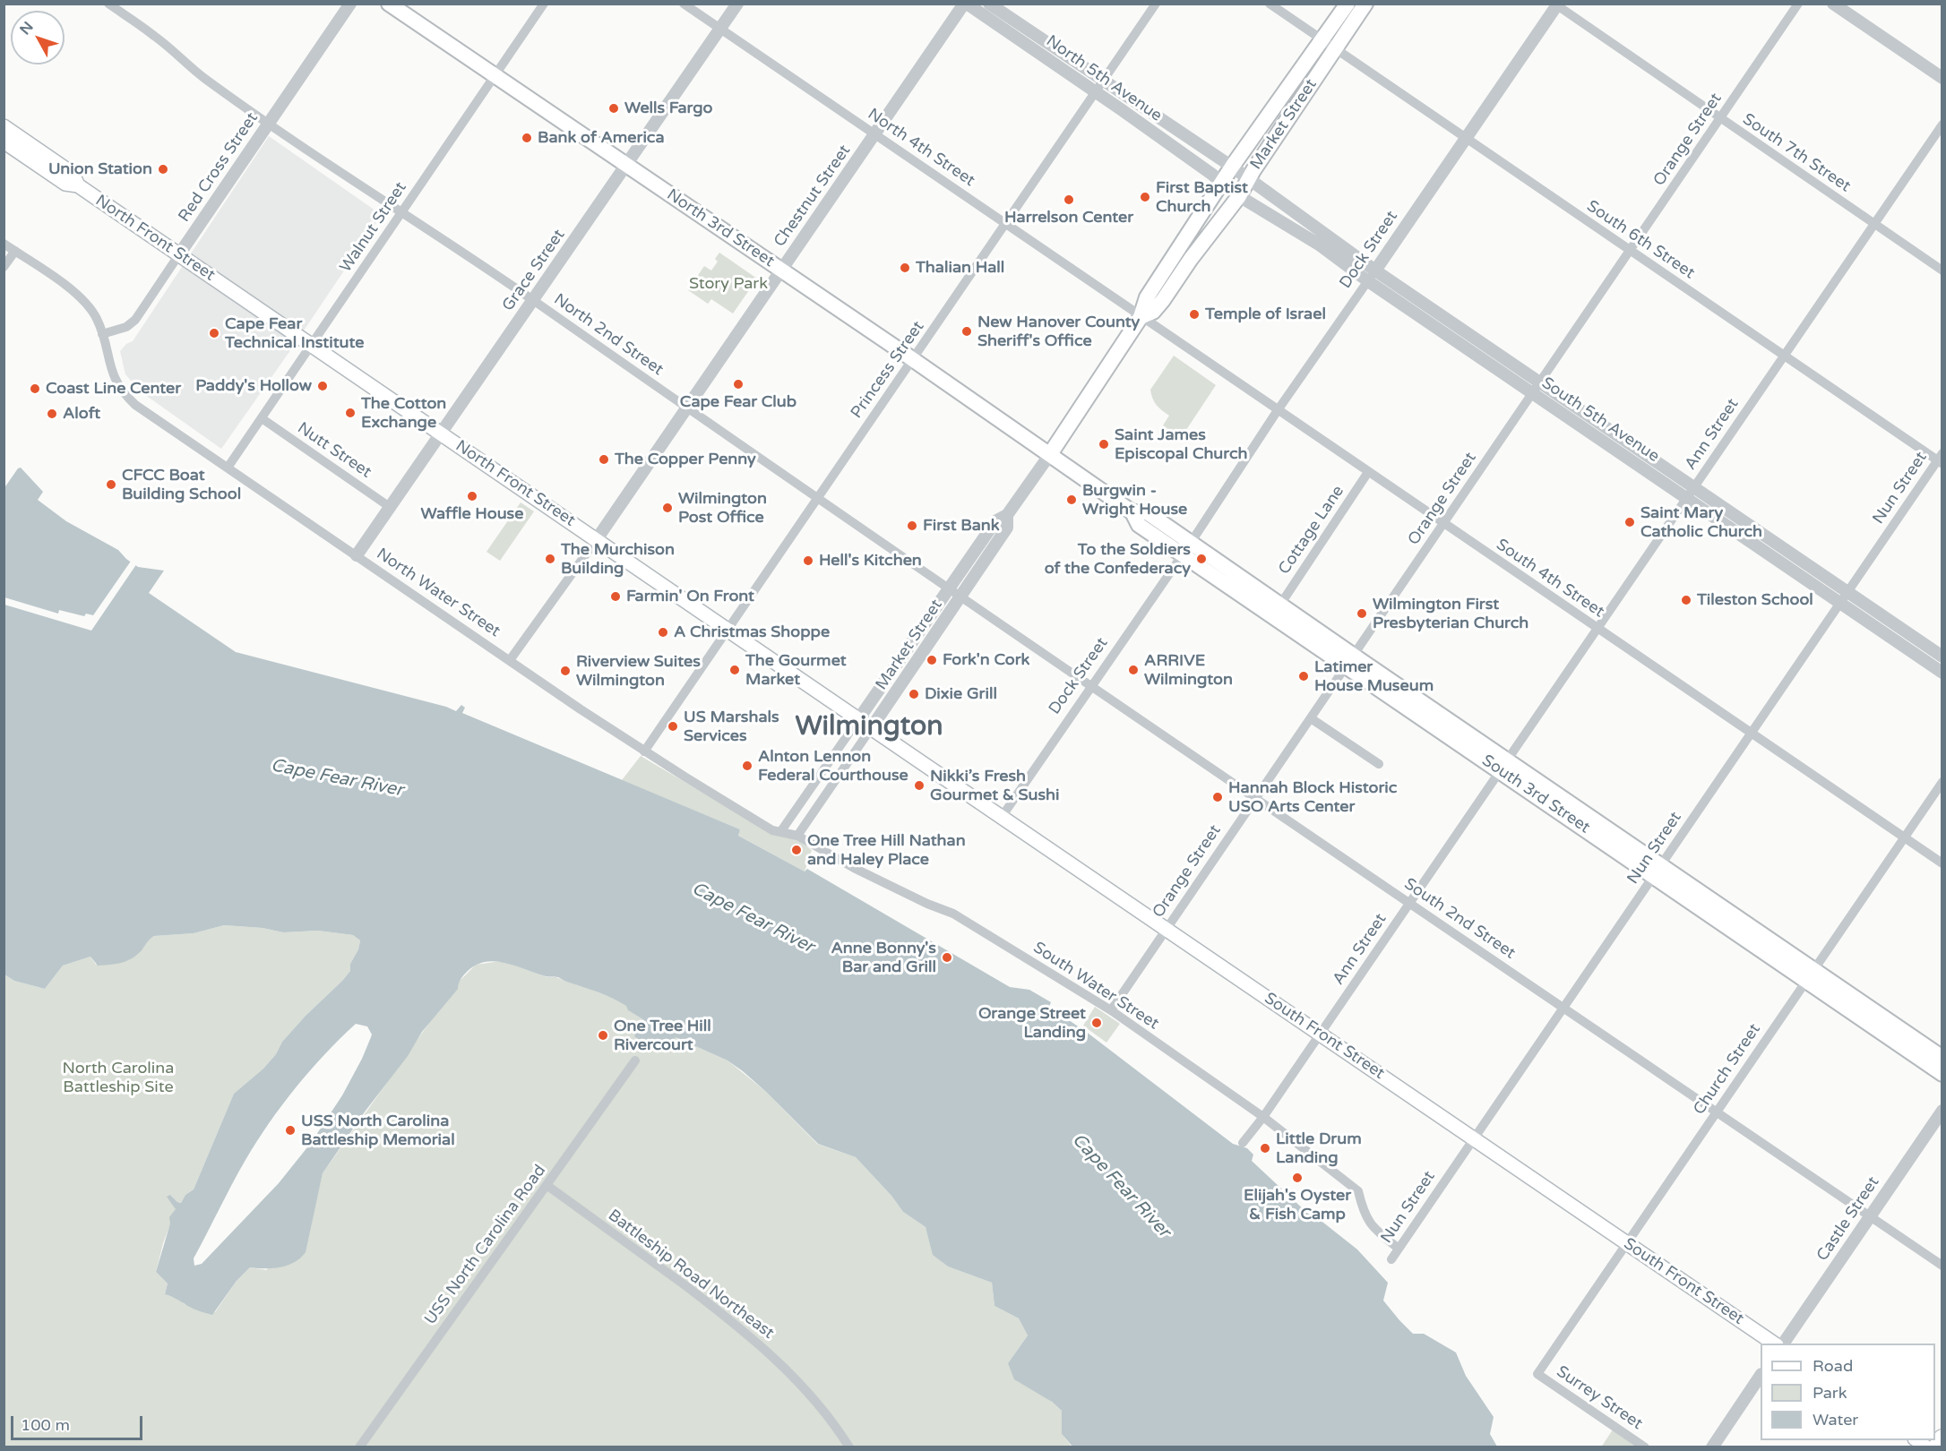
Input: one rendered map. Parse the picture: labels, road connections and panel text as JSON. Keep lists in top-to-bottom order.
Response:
{
  "streets": {
    "main road": [
      "Market Street",
      "North 3rd Street",
      "North Front Street",
      "South 3rd Street",
      "South Front Street"
    ],
    "street": [
      "North 5th Avenue",
      "Orange Street",
      "North 4th Street",
      "South 7th Street",
      "Red Cross Street",
      "Chestnut Street",
      "Walnut Street",
      "South 6th Street",
      "Dock Street",
      "Grace Street",
      "North 2nd Street",
      "Princess Street",
      "South 5th Avenue",
      "Ann Street",
      "Nutt Street",
      "Nun Street",
      "Cottage Lane",
      "South 4th Street",
      "North Water Street",
      "South 2nd Street",
      "South Water Street",
      "Church Street",
      "Castle Street",
      "USS North Carolina Road",
      "Battleship Road Northeast",
      "Surrey Street"
    ]
  },
  "crossings": [
    ["North 5th Avenue", "Market Street"],
    ["North 5th Avenue", "Chestnut Street"],
    ["North 5th Avenue", "Princess Street"],
    ["North 5th Avenue", "South 5th Avenue"],
    ["Market Street", "North 4th Street"],
    ["Market Street", "North 3rd Street"],
    ["Market Street", "North Front Street"],
    ["Market Street", "South 6th Street"],
    ["Market Street", "North 2nd Street"],
    ["Market Street", "South 5th Avenue"],
    ["Market Street", "South 4th Street"],
    ["Market Street", "North Water Street"],
    ["Market Street", "South 3rd Street"],
    ["Market Street", "South 2nd Street"],
    ["Market Street", "South Water Street"],
    ["Market Street", "South Front Street"],
    ["Orange Street", "South 7th Street"],
    ["Orange Street", "South 6th Street"],
    ["Orange Street", "South 5th Avenue"],
    ["Orange Street", "South 4th Street"],
    ["Orange Street", "South 3rd Street"],
    ["Orange Street", "South 2nd Street"],
    ["Orange Street", "South Water Street"],
    ["Orange Street", "South Front Street"],
    ["North 4th Street", "Chestnut Street"],
    ["North 4th Street", "Grace Street"],
    ["North 4th Street", "Princess Street"],
    ["North 4th Street", "South 4th Street"],
    ["South 7th Street", "Dock Street"],
    ["South 7th Street", "Ann Street"],
    ["Red Cross Street", "North Front Street"],
    ["Red Cross Street", "North 2nd Street"],
    ["Red Cross Street", "North Water Street"],
    ["Chestnut Street", "North 3rd Street"],
    ["Chestnut Street", "North Front Street"],
    ["Chestnut Street", "North 2nd Street"],
    ["Walnut Street", "North 3rd Street"],
    ["Walnut Street", "North Front Street"],
    ["Walnut Street", "North 2nd Street"],
    ["Walnut Street", "Nutt Street"],
    ["Walnut Street", "North Water Street"],
    ["North 3rd Street", "Grace Street"],
    ["North 3rd Street", "Princess Street"],
    ["North 3rd Street", "South 3rd Street"],
    ["North Front Street", "Grace Street"],
    ["North Front Street", "Princess Street"],
    ["North Front Street", "South Front Street"],
    ["South 6th Street", "Dock Street"],
    ["South 6th Street", "Ann Street"],
    ["South 6th Street", "Nun Street"],
    ["Dock Street", "South 5th Avenue"],
    ["Dock Street", "South 4th Street"],
    ["Dock Street", "South 3rd Street"],
    ["Dock Street", "South 2nd Street"],
    ["Dock Street", "South Front Street"],
    ["Grace Street", "North 2nd Street"],
    ["Grace Street", "Nutt Street"],
    ["Grace Street", "North Water Street"],
    ["North 2nd Street", "Princess Street"],
    ["North 2nd Street", "South 2nd Street"],
    ["Princess Street", "North Water Street"],
    ["South 5th Avenue", "Ann Street"],
    ["South 5th Avenue", "Nun Street"],
    ["Ann Street", "South 4th Street"],
    ["Ann Street", "South 3rd Street"],
    ["Ann Street", "South 2nd Street"],
    ["Ann Street", "South Water Street"],
    ["Ann Street", "South Front Street"],
    ["Nun Street", "South 4th Street"],
    ["Nun Street", "South 3rd Street"],
    ["Nun Street", "South 2nd Street"],
    ["Nun Street", "South Water Street"],
    ["Nun Street", "South Front Street"],
    ["Cottage Lane", "South 4th Street"],
    ["Cottage Lane", "South 3rd Street"],
    ["South 4th Street", "Church Street"],
    ["North Water Street", "South Water Street"],
    ["South 3rd Street", "Church Street"],
    ["South 2nd Street", "Church Street"],
    ["South 2nd Street", "Castle Street"],
    ["South Front Street", "Church Street"],
    ["Church Street", "Surrey Street"],
    ["USS North Carolina Road", "Battleship Road Northeast"]
  ],
  "districts": ["Wilmington"],
  "water": ["Cape Fear River"],
  "parks": ["Story Park", "North Carolina Battleship Site"],
  "places": [
    "Wells Fargo",
    "Bank of America",
    "Union Station",
    "First Baptist Church",
    "Harrelson Center",
    "Thalian Hall",
    "Temple of Israel",
    "New Hanover County Sheriff's Office",
    "Cape Fear Technical Institute",
    "Cape Fear Club",
    "Paddy's Hollow",
    "Coast Line Center",
    "The Cotton Exchange",
    "Aloft",
    "Saint James Episcopal Church",
    "The Copper Penny",
    "CFCC Boat Building School",
    "Waffle House",
    "Burgwin - Wright House",
    "Wilmington Post Office",
    "Saint Mary Catholic Church",
    "First Bank",
    "The Murchison Building",
    "To the Soldiers of the Confederacy",
    "Hell's Kitchen",
    "Farmin' On Front",
    "Tileston School",
    "Wilmington First Presbyterian Church",
    "A Christmas Shoppe",
    "Fork'n Cork",
    "The Gourmet Market",
    "ARRIVE Wilmington",
    "Riverview Suites Wilmington",
    "Latimer House Museum",
    "Dixie Grill",
    "US Marshals Services",
    "Alnton Lennon Federal Courthouse",
    "Nikki’s Fresh Gourmet & Sushi",
    "Hannah Block Historic USO Arts Center",
    "One Tree Hill Nathan and Haley Place",
    "Anne Bonny's Bar and Grill",
    "Orange Street Landing",
    "One Tree Hill Rivercourt",
    "USS North Carolina Battleship Memorial",
    "Little Drum Landing",
    "Elijah's Oyster & Fish Camp"
  ],
  "legend": ["Road", "Park", "Water"],
  "scale_bar": "100 m",
  "north": "top left"
}
